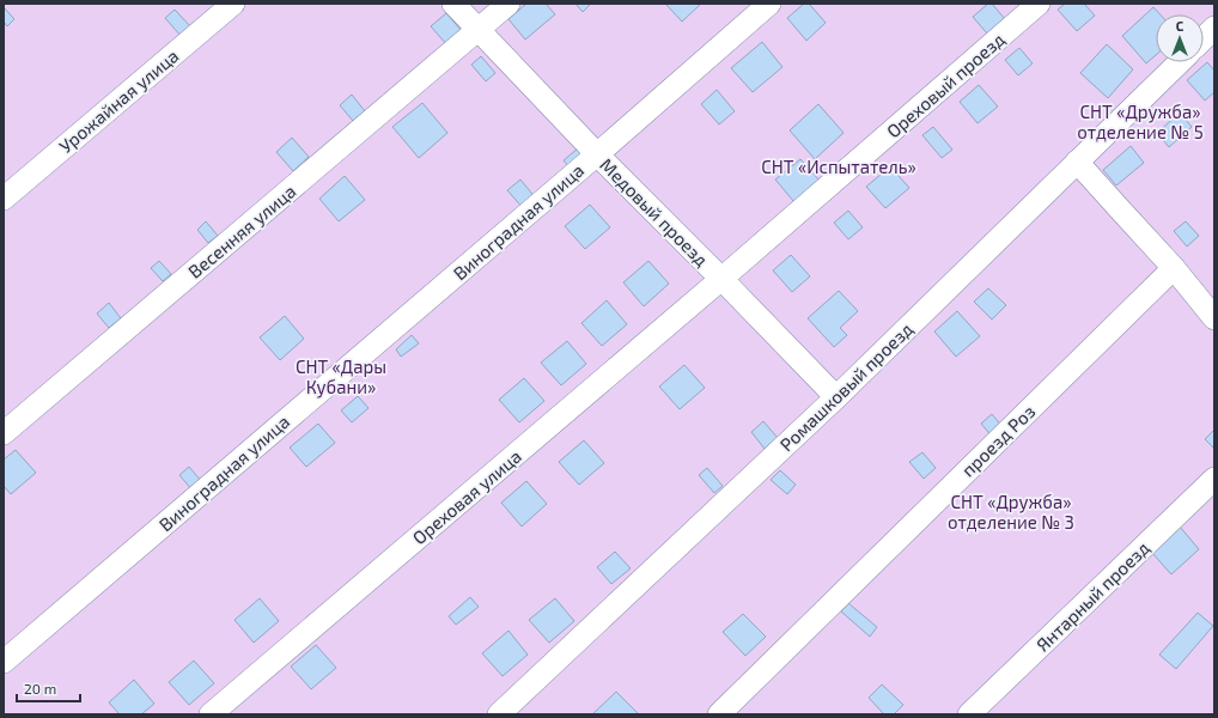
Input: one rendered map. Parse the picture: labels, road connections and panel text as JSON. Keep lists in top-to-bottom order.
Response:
{
  "streets": {
    "street": [
      "Ореховый проезд",
      "Урожайная улица",
      "Медовый проезд",
      "Виноградная улица",
      "Весенняя улица",
      "Ромашковый проезд",
      "проезд Роз",
      "Ореховая улица",
      "Янтарный проезд"
    ]
  },
  "crossings": [
    ["Ореховый проезд", "Медовый проезд"],
    ["Ореховый проезд", "Ореховая улица"],
    ["Медовый проезд", "Виноградная улица"],
    ["Медовый проезд", "Весенняя улица"],
    ["Медовый проезд", "Ромашковый проезд"],
    ["Медовый проезд", "Ореховая улица"]
  ],
  "parks": [
    "СНТ «Дружба» отделение № 5",
    "СНТ «Испытатель»",
    "СНТ «Дары Кубани»",
    "СНТ «Дружба» отделение № 3"
  ],
  "scale_bar": "20 m",
  "north": "top"
}
